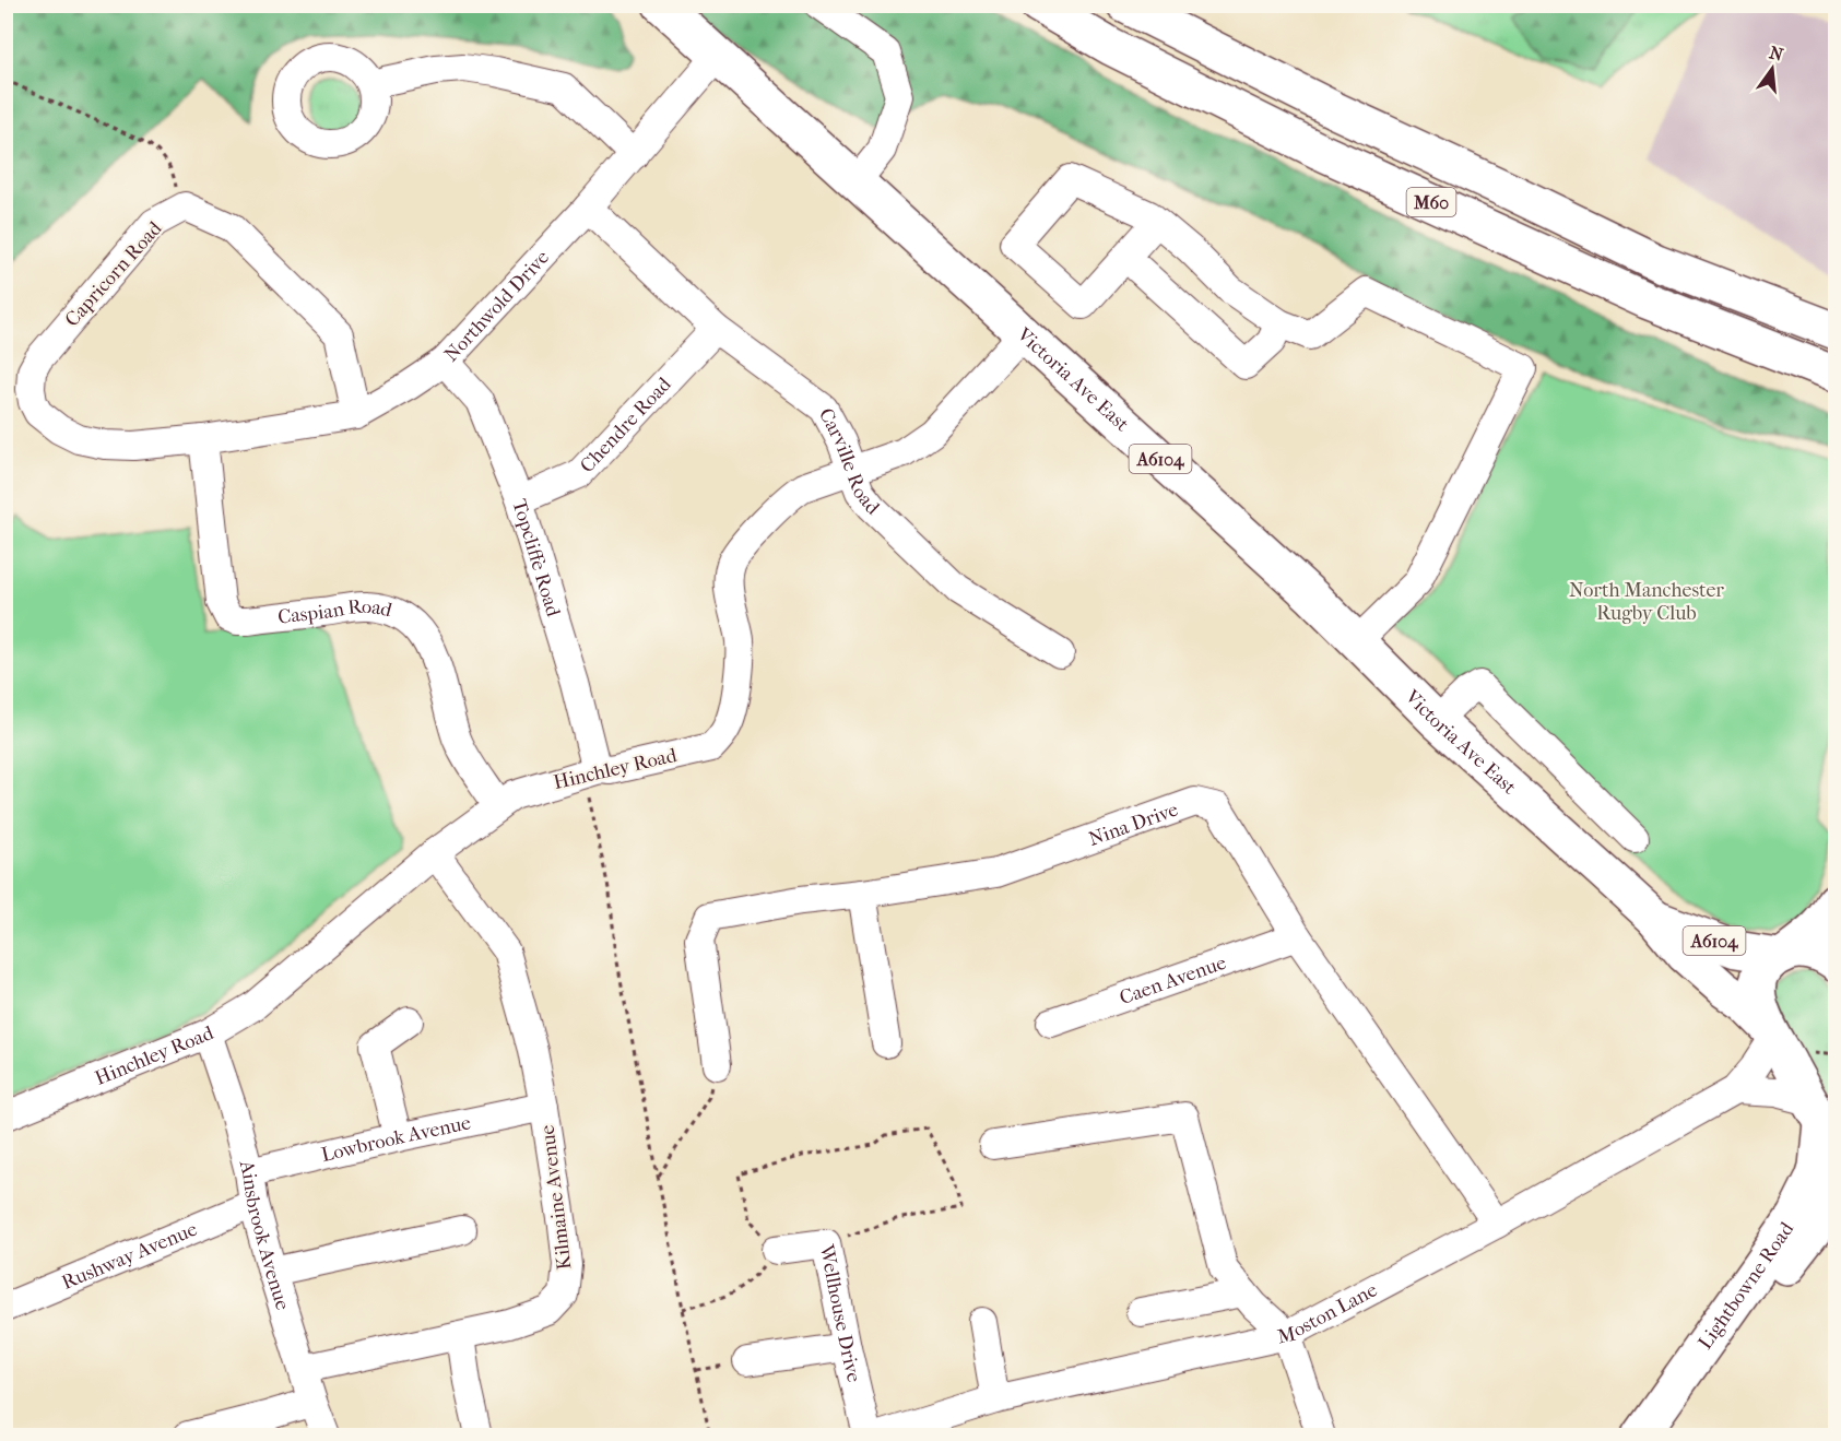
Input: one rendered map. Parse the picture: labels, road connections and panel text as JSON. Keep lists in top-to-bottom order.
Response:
{
  "streets": {
    "main road": [
      "M60",
      "Victoria Ave East",
      "A6104",
      "Lightbowne Road"
    ],
    "street": [
      "Capricorn Road",
      "Northwold Drive",
      "Chendre Road",
      "Carville Road",
      "Topcliffe Road",
      "Caspian Road",
      "Hinchley Road",
      "Nina Drive",
      "Caen Avenue",
      "Lowbrook Avenue",
      "Kilmaine Avenue",
      "Ainsbrook Avenue",
      "Rushway Avenue",
      "Moston Lane",
      "Wellhouse Drive"
    ]
  },
  "crossings": [
    ["Capricorn Road", "Northwold Drive"],
    ["Capricorn Road", "Caspian Road"],
    ["Northwold Drive", "Victoria Ave East"],
    ["Northwold Drive", "Carville Road"],
    ["Northwold Drive", "Topcliffe Road"],
    ["Northwold Drive", "Caspian Road"],
    ["Victoria Ave East", "A6104"],
    ["Victoria Ave East", "Hinchley Road"],
    ["Chendre Road", "Carville Road"],
    ["Chendre Road", "Topcliffe Road"],
    ["Carville Road", "Hinchley Road"],
    ["Topcliffe Road", "Hinchley Road"],
    ["Caspian Road", "Hinchley Road"],
    ["Hinchley Road", "Kilmaine Avenue"],
    ["Hinchley Road", "Ainsbrook Avenue"],
    ["Nina Drive", "Caen Avenue"],
    ["Nina Drive", "Moston Lane"],
    ["Lowbrook Avenue", "Kilmaine Avenue"],
    ["Lowbrook Avenue", "Ainsbrook Avenue"],
    ["Kilmaine Avenue", "Ainsbrook Avenue"],
    ["Ainsbrook Avenue", "Rushway Avenue"]
  ],
  "parks": ["North Manchester Rugby Club"],
  "north": "top"
}
